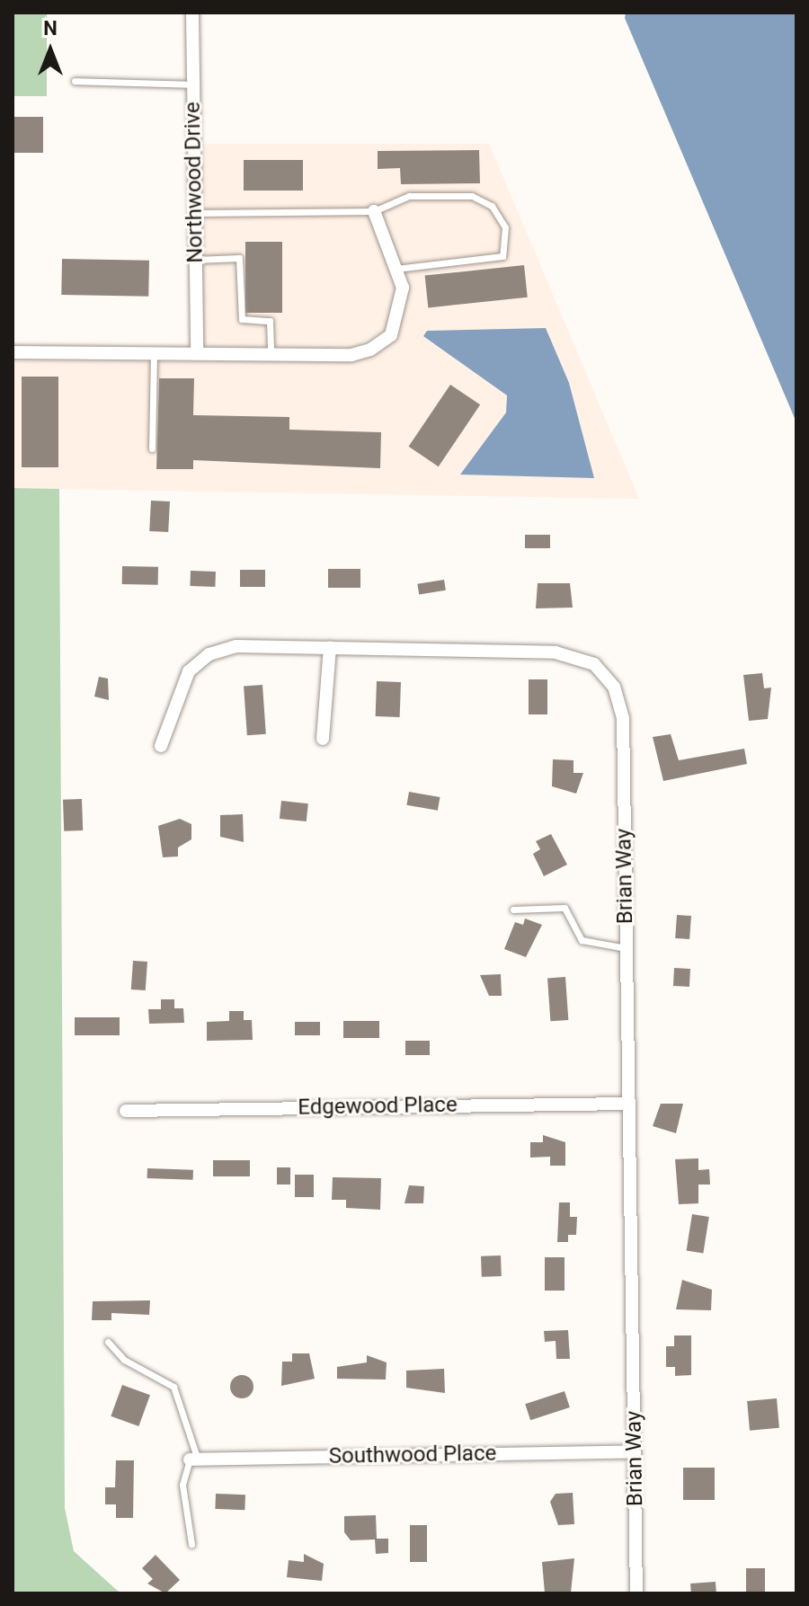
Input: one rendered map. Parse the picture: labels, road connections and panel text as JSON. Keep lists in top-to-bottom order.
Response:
{
  "streets": {
    "street": [
      "Northwood Drive",
      "Brian Way",
      "Edgewood Place",
      "Southwood Place"
    ]
  },
  "crossings": [
    ["Brian Way", "Edgewood Place"],
    ["Brian Way", "Southwood Place"]
  ],
  "north": "top"
}
